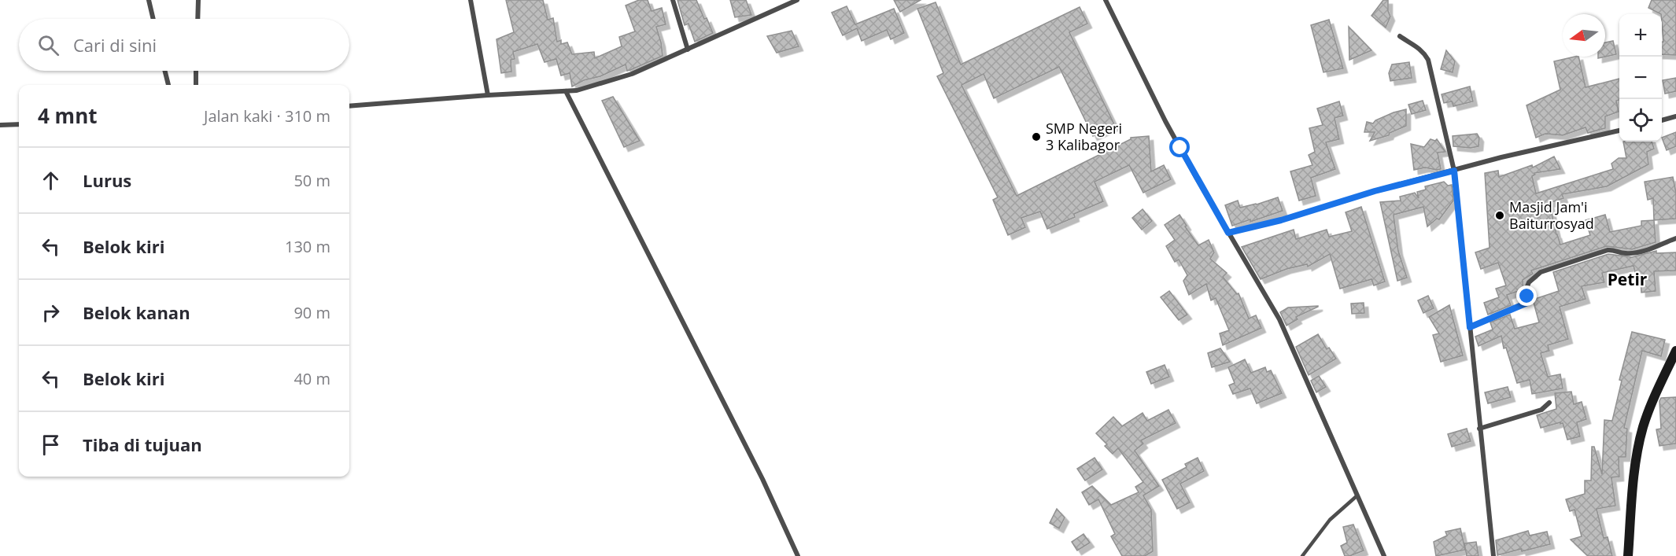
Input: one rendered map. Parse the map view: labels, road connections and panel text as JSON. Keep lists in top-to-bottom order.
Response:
{
  "districts": ["Petir"],
  "places": ["SMP Negeri 3 Kalibagor", "Masjid Jam'i Baiturrosyad"],
  "north": "left",
  "page": {
    "map_buttons": ["+", "−"],
    "search": "Cari di sini",
    "heading": ["4 mnt", "Jalan kaki · 310 m"],
    "list": [
      ["Lurus", "50 m"],
      ["Belok kiri", "130 m"],
      ["Belok kanan", "90 m"],
      ["Belok kiri", "40 m"],
      "Tiba di tujuan"
    ]
  }
}
